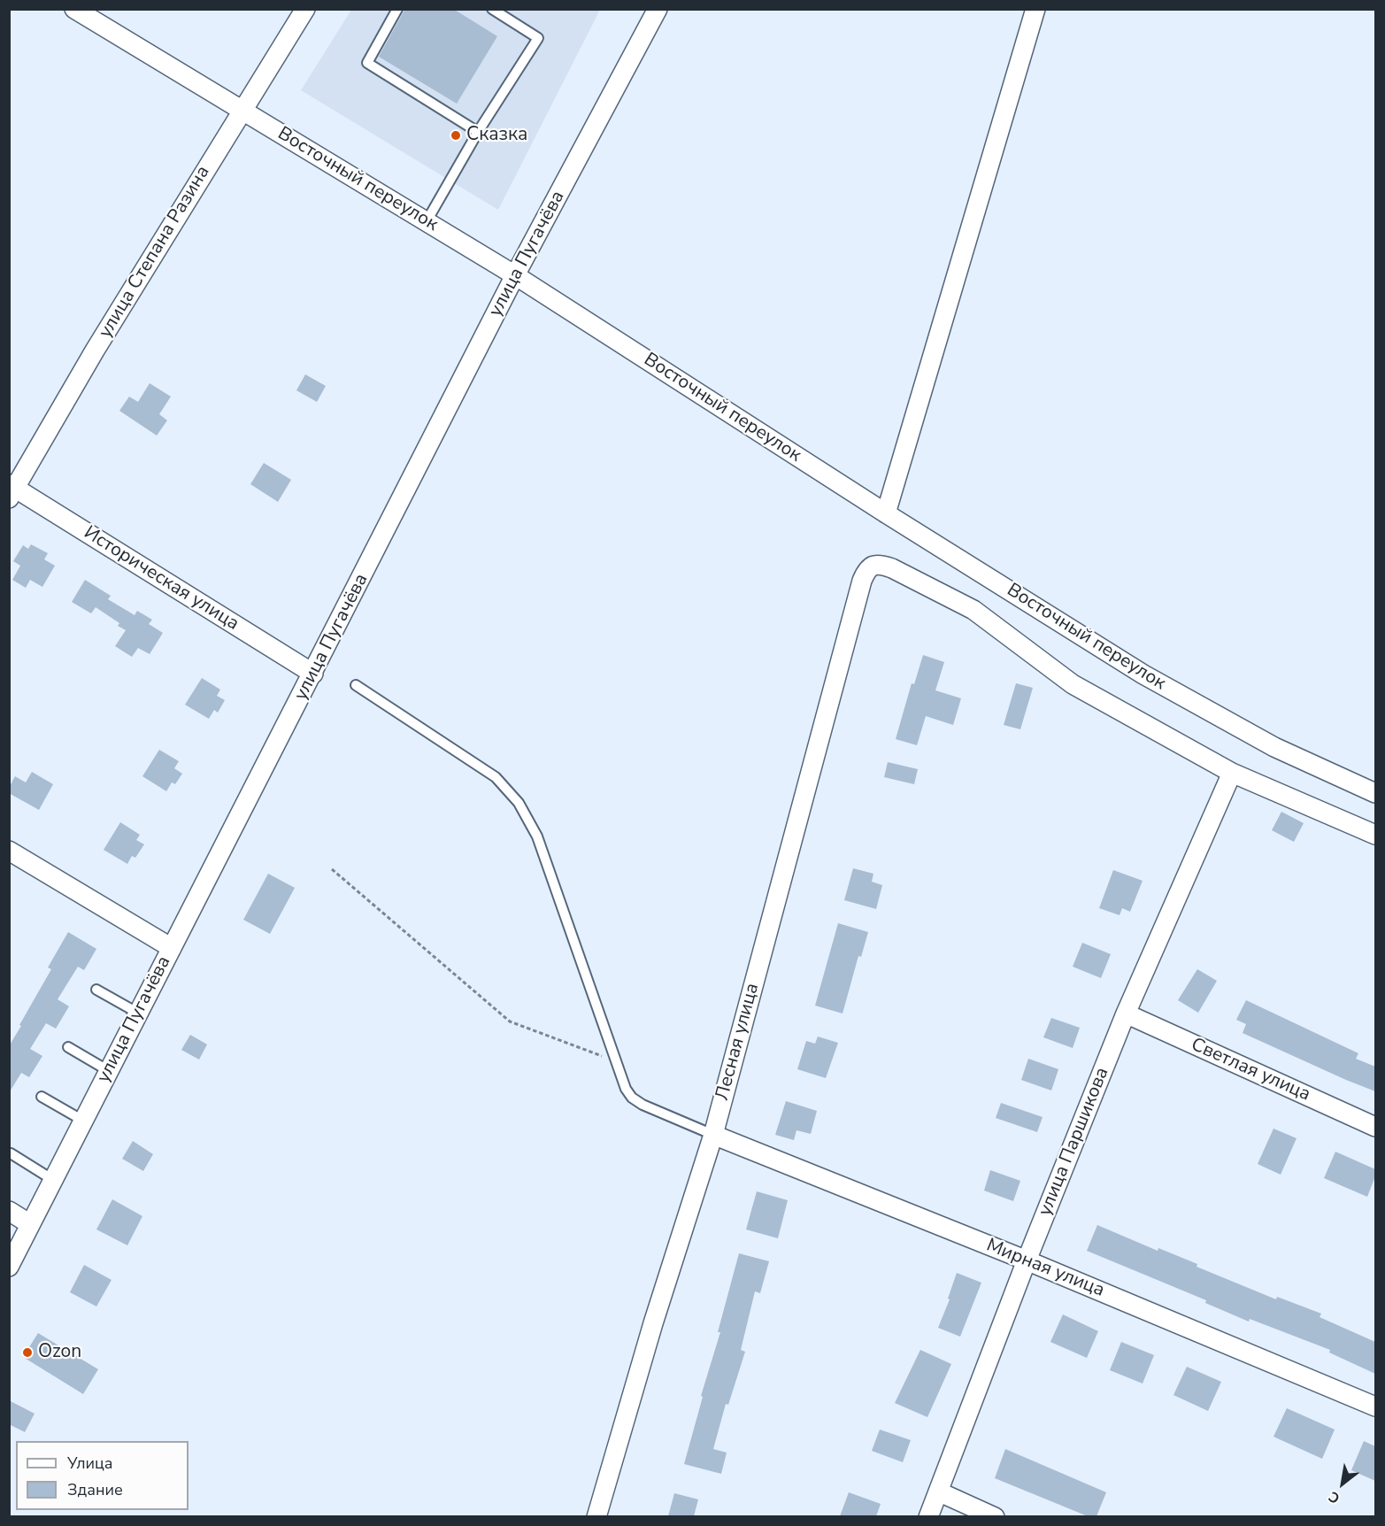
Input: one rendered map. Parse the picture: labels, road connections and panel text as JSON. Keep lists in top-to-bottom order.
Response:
{
  "streets": {
    "street": [
      "Восточный переулок",
      "улица Степана Разина",
      "улица Пугачёва",
      "Историческая улица",
      "Лесная улица",
      "Светлая улица",
      "улица Паршикова",
      "Мирная улица"
    ]
  },
  "crossings": [
    ["Восточный переулок", "улица Степана Разина"],
    ["Восточный переулок", "улица Пугачёва"],
    ["Восточный переулок", "Лесная улица"],
    ["Восточный переулок", "улица Паршикова"],
    ["улица Степана Разина", "Историческая улица"],
    ["улица Пугачёва", "Историческая улица"],
    ["Лесная улица", "Мирная улица"],
    ["Светлая улица", "улица Паршикова"],
    ["улица Паршикова", "Мирная улица"]
  ],
  "places": ["Сказка", "Ozon"],
  "legend": ["Улица", "Здание"],
  "north": "bottom left"
}
